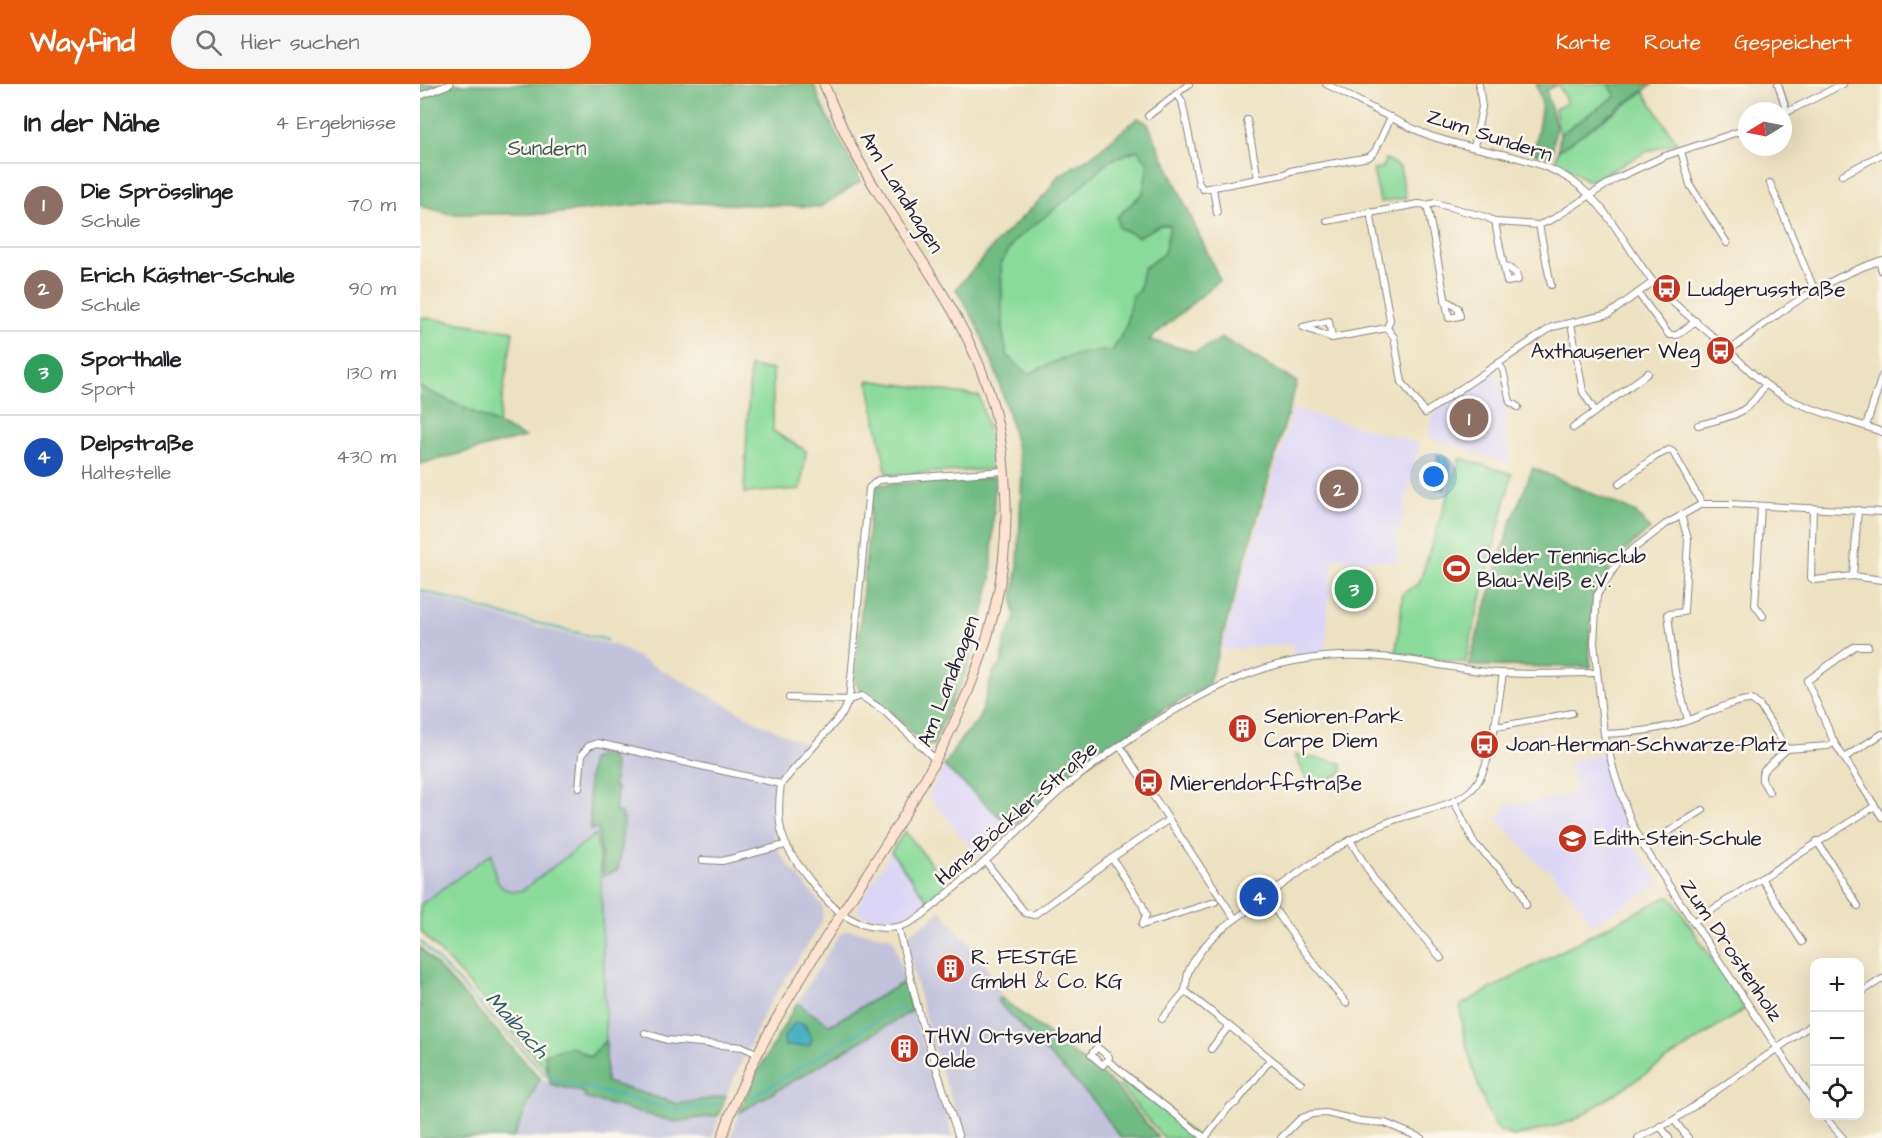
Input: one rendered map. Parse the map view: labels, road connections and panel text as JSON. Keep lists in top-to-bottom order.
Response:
{
  "streets": {
    "street": [
      "Zum Sundern",
      "Am Landhagen",
      "Hans-Böckler-Straße",
      "Zum Drostenholz"
    ]
  },
  "crossings": [
    ["Hans-Böckler-Straße", "Zum Drostenholz"]
  ],
  "water": ["Maibach"],
  "parks": ["Sundern"],
  "places": {
    "bus stop": [
      "Ludgerusstraße",
      "Axthausener Weg",
      "Joan-Herman-Schwarze-Platz",
      "Mierendorffstraße"
    ],
    "sports": ["Oelder Tennisclub Blau-Weiß e.V."],
    "building": ["Senioren-Park Carpe Diem", "R. FESTGE GmbH & Co. KG", "THW Ortsverband Oelde"],
    "school or university": ["Edith-Stein-Schule"]
  },
  "north": "left",
  "page": {
    "header": "Wayfind",
    "search": "Hier suchen",
    "nav": ["Karte", "Route", "Gespeichert"],
    "heading": ["In der Nähe", "4 Ergebnisse"],
    "list": [
      {
        "mark": "1",
        "name": "Die Sprösslinge",
        "note": "Schule",
        "value": "70 m"
      },
      {
        "mark": "2",
        "name": "Erich Kästner-Schule",
        "note": "Schule",
        "value": "90 m"
      },
      {
        "mark": "3",
        "name": "Sporthalle",
        "note": "Sport",
        "value": "130 m"
      },
      {
        "mark": "4",
        "name": "Delpstraße",
        "note": "Haltestelle",
        "value": "430 m"
      }
    ],
    "pins": [
      "1",
      "2",
      "3",
      "4"
    ],
    "map_buttons": ["+", "−"]
  }
}
